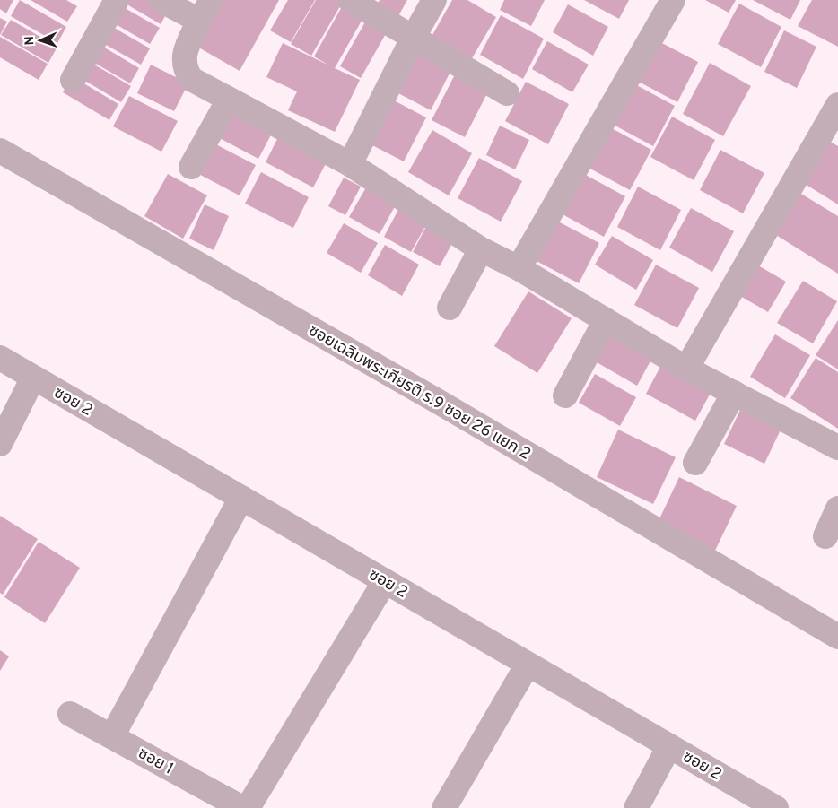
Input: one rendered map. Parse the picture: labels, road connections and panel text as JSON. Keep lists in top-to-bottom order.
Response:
{
  "streets": {
    "street": ["ซอยเฉลิมพระเกียรติ ร.9 ซอย 26 แยก 2", "ซอย 2", "ซอย 1"]
  },
  "north": "left"
}
